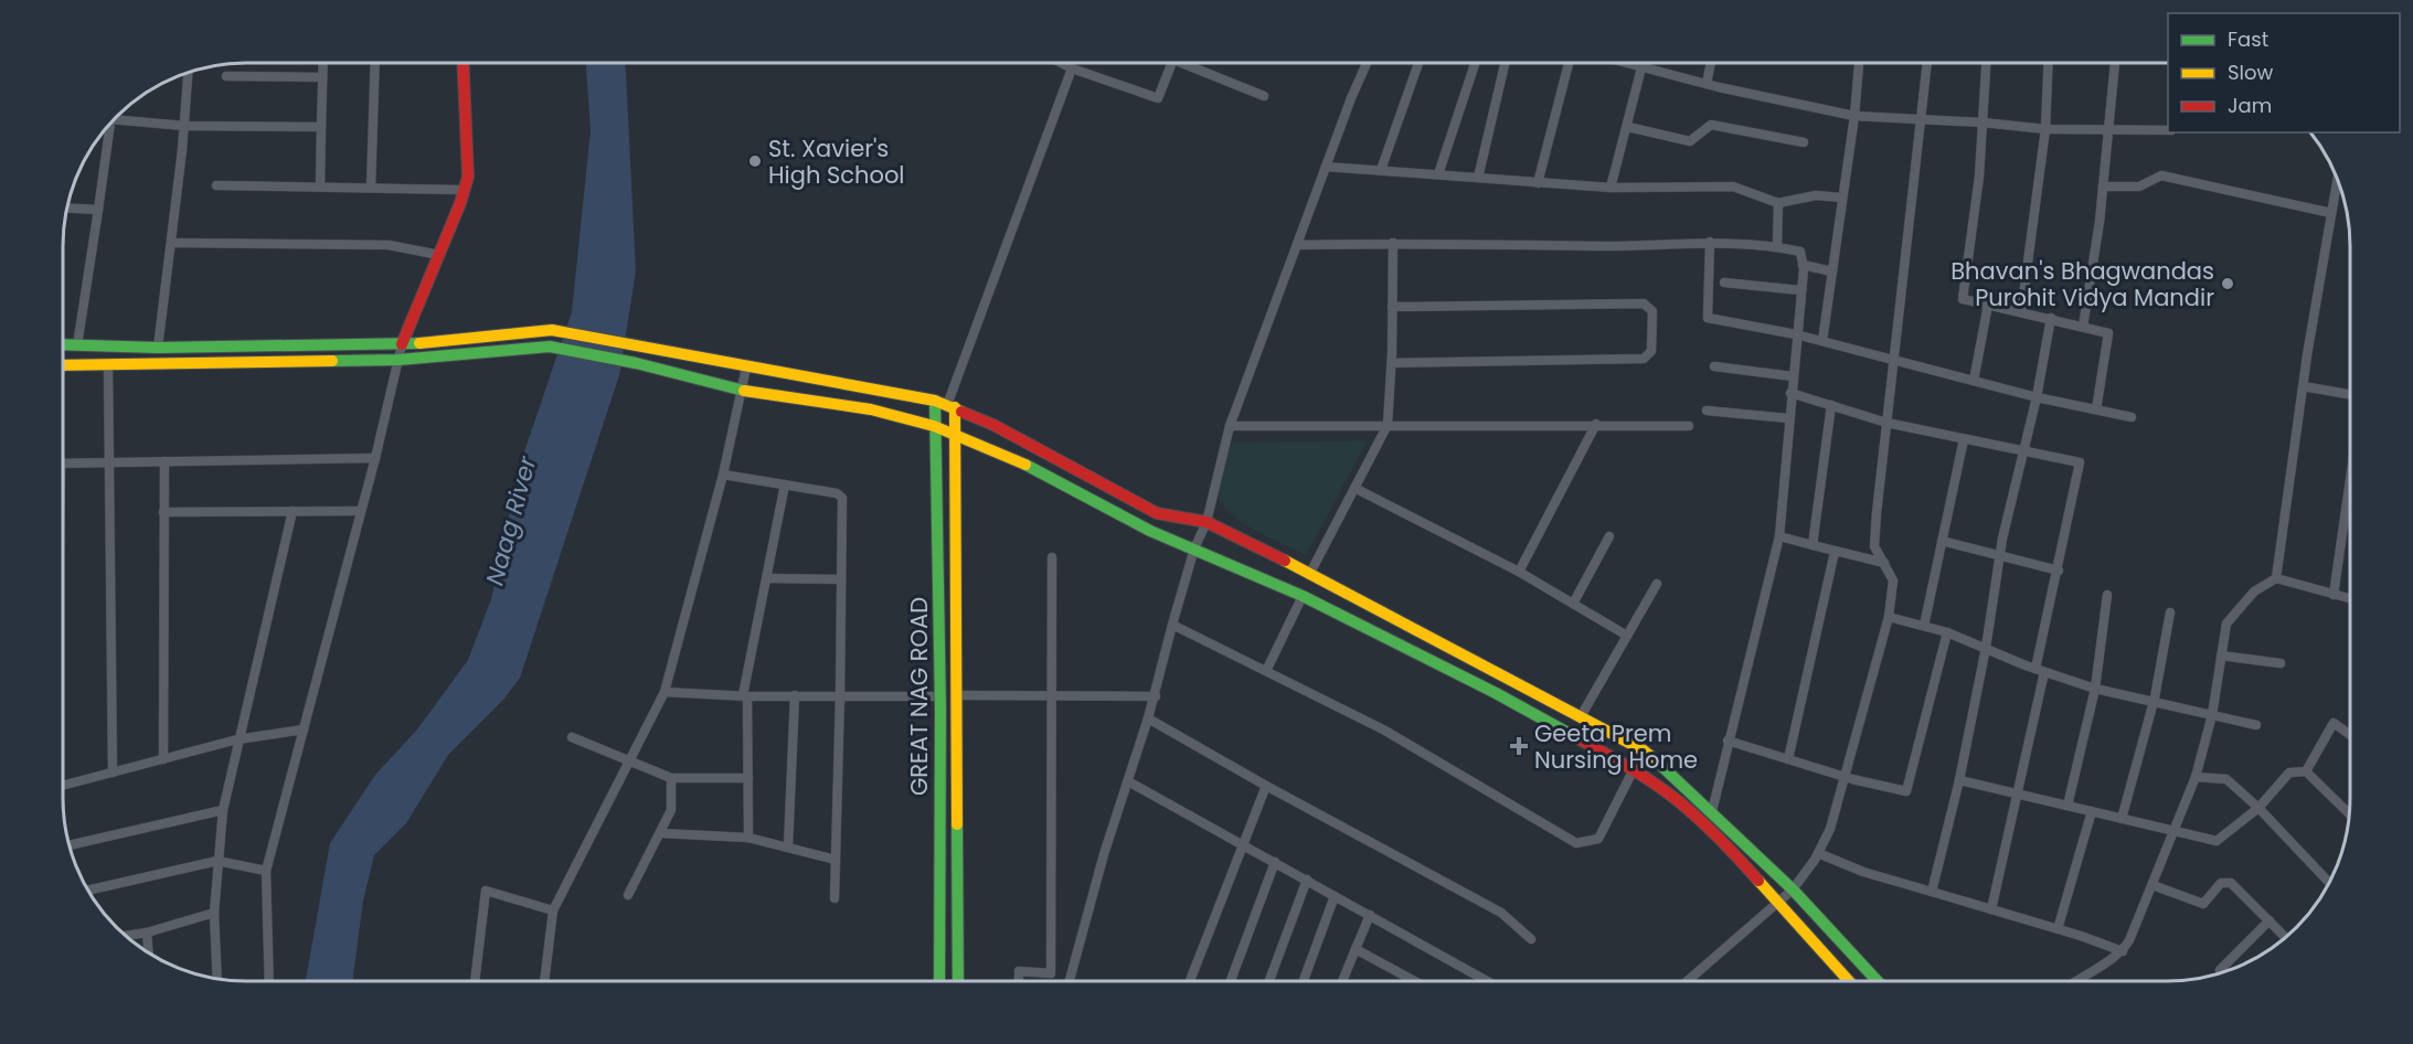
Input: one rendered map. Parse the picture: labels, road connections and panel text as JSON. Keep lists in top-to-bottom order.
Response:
{
  "streets": {
    "main road": ["GREAT NAG ROAD"]
  },
  "water": ["Naag River"],
  "places": {
    "other": ["St. Xavier's High School", "Bhavan's Bhagwandas Purohit Vidya Mandir"],
    "health": ["Geeta Prem Nursing Home"]
  },
  "legend": ["Fast", "Slow", "Jam"]
}
